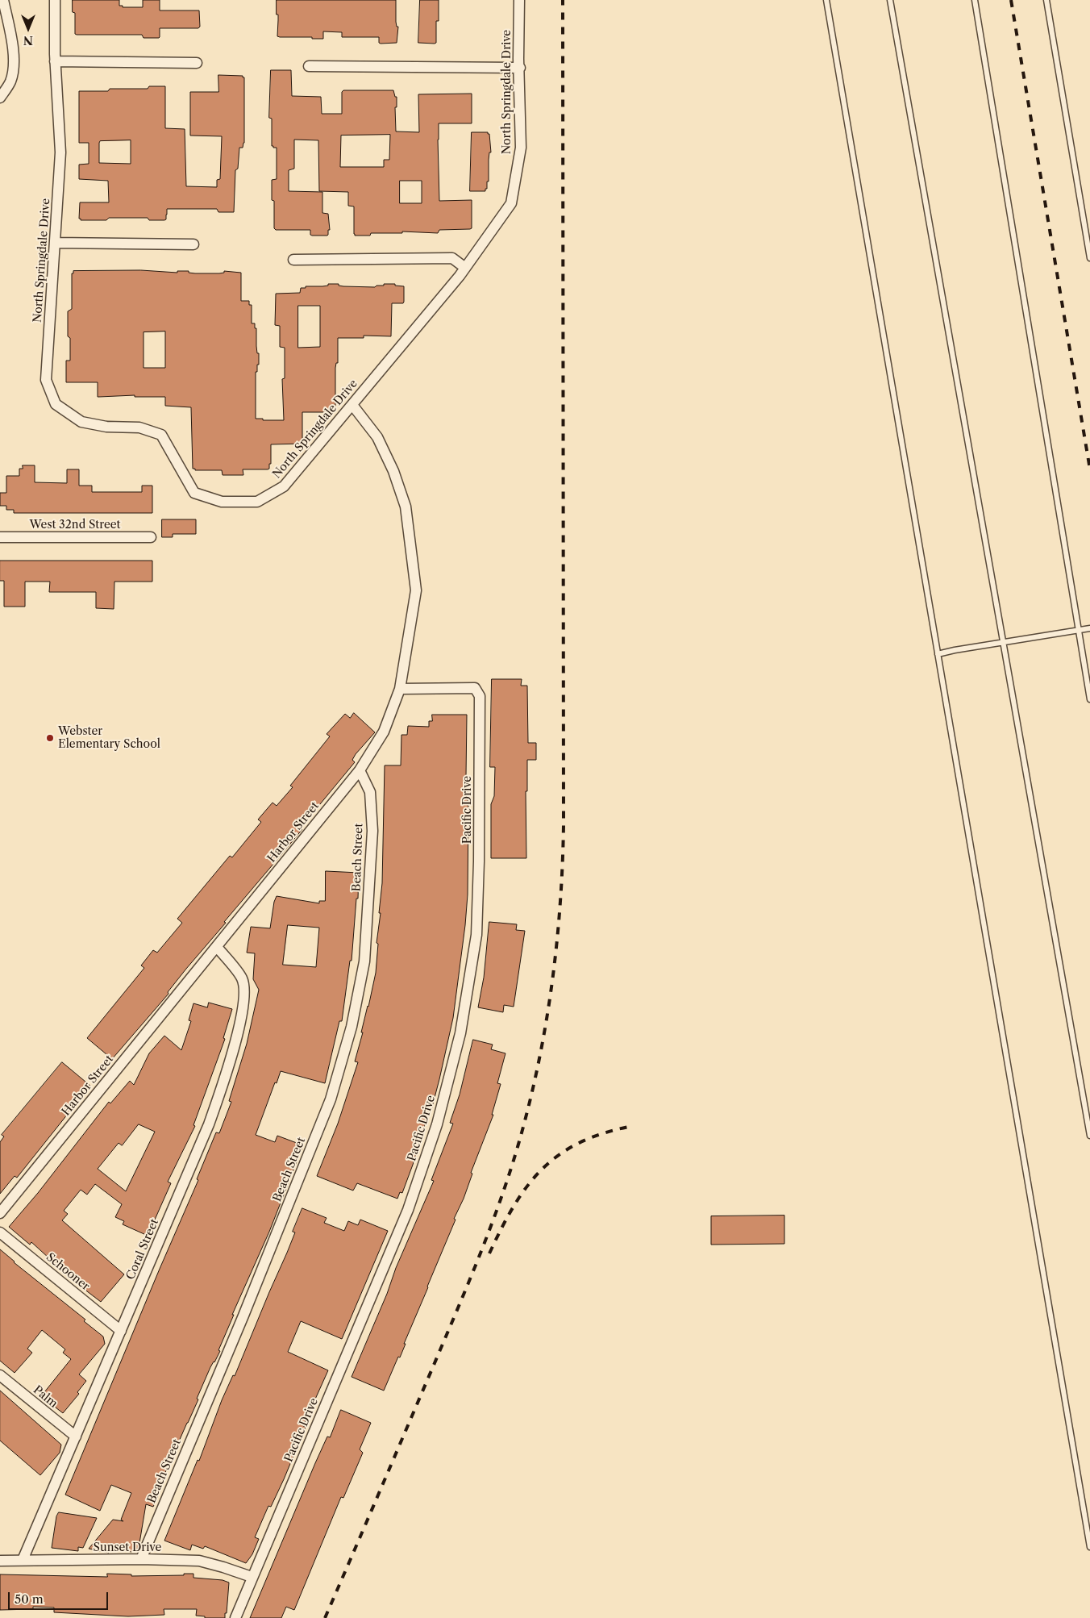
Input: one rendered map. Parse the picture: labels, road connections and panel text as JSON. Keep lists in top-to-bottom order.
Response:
{
  "streets": {
    "street": [
      "North Springdale Drive",
      "West 32nd Street",
      "Pacific Drive",
      "Harbor Street",
      "Beach Street",
      "Coral Street",
      "Schooner",
      "Palm",
      "Sunset Drive"
    ]
  },
  "crossings": [
    ["North Springdale Drive", "Harbor Street"],
    ["Pacific Drive", "Harbor Street"],
    ["Pacific Drive", "Sunset Drive"],
    ["Harbor Street", "Beach Street"],
    ["Harbor Street", "Coral Street"],
    ["Beach Street", "Sunset Drive"],
    ["Coral Street", "Schooner"],
    ["Coral Street", "Palm"],
    ["Coral Street", "Sunset Drive"]
  ],
  "places": ["Webster Elementary School"],
  "scale_bar": "50 m",
  "north": "bottom"
}
